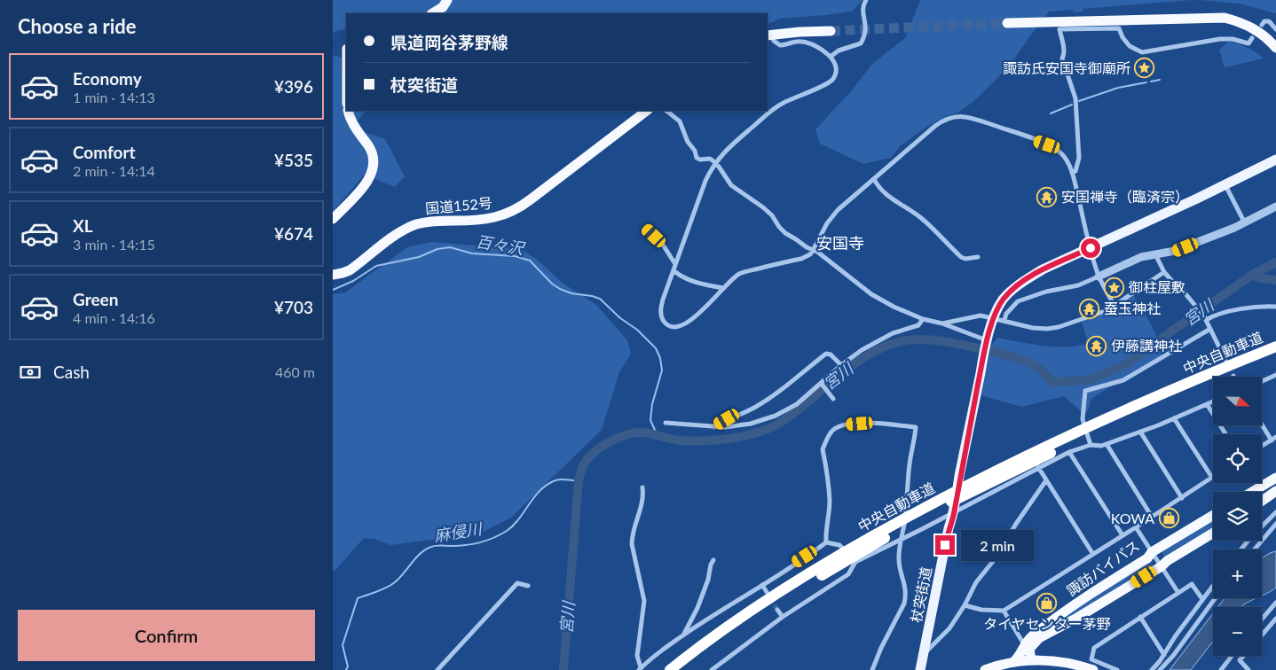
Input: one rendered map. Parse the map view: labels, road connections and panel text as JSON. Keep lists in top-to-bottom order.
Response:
{
  "streets": {
    "highway": ["国道152号", "中央自動車道", "諏訪バイパス"],
    "main road": ["杖突街道"]
  },
  "districts": ["安国寺"],
  "water": ["百々沢", "宮川", "麻侵川"],
  "places": {
    "place": ["諏訪氏安国寺御廟所", "御柱屋敷"],
    "temple": ["安国禅寺（臨済宗）", "蚕玉神社", "伊藤講神社"],
    "shop": ["KOWA", "タイヤセンター茅野"]
  },
  "north": "right",
  "page": {
    "heading": "Choose a ride",
    "banner": ["県道岡谷茅野線", "杖突街道"],
    "list": [
      {
        "name": "Economy",
        "note": "1 min · 14:13",
        "value": "¥396"
      },
      {
        "name": "Comfort",
        "note": "2 min · 14:14",
        "value": "¥535"
      },
      {
        "name": "XL",
        "note": "3 min · 14:15",
        "value": "¥674"
      },
      {
        "name": "Green",
        "note": "4 min · 14:16",
        "value": "¥703"
      }
    ],
    "pay": ["Cash", "460 m"],
    "map_buttons": ["+", "−"],
    "bubble": "2 min",
    "buttons": "Confirm"
  }
}
